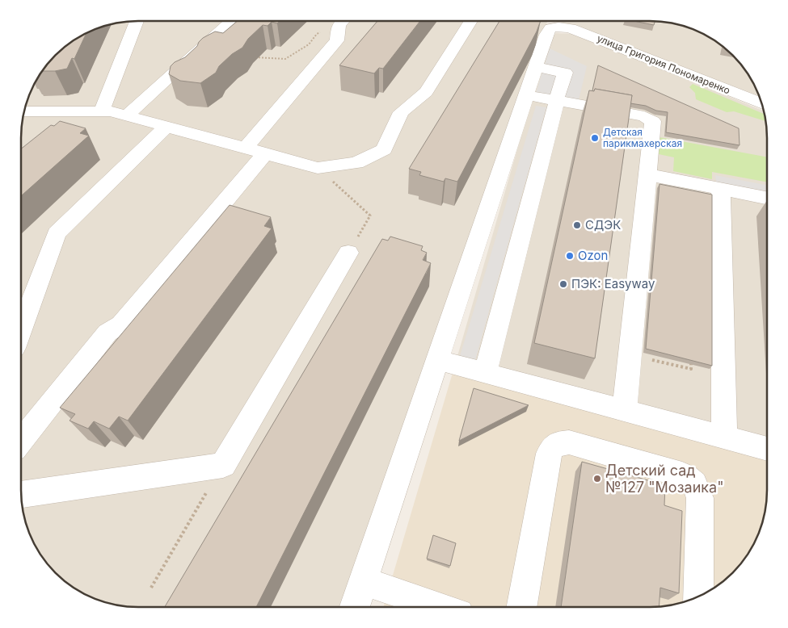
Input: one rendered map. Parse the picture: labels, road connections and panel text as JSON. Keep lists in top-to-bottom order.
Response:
{
  "streets": {
    "street": ["улица Григория Пономаренко"]
  },
  "places": [
    "Детская парикмахерская",
    "СДЭК",
    "Ozon",
    "ПЭК: Easyway",
    "Детский сад №127 \"Мозаика\""
  ]
}
